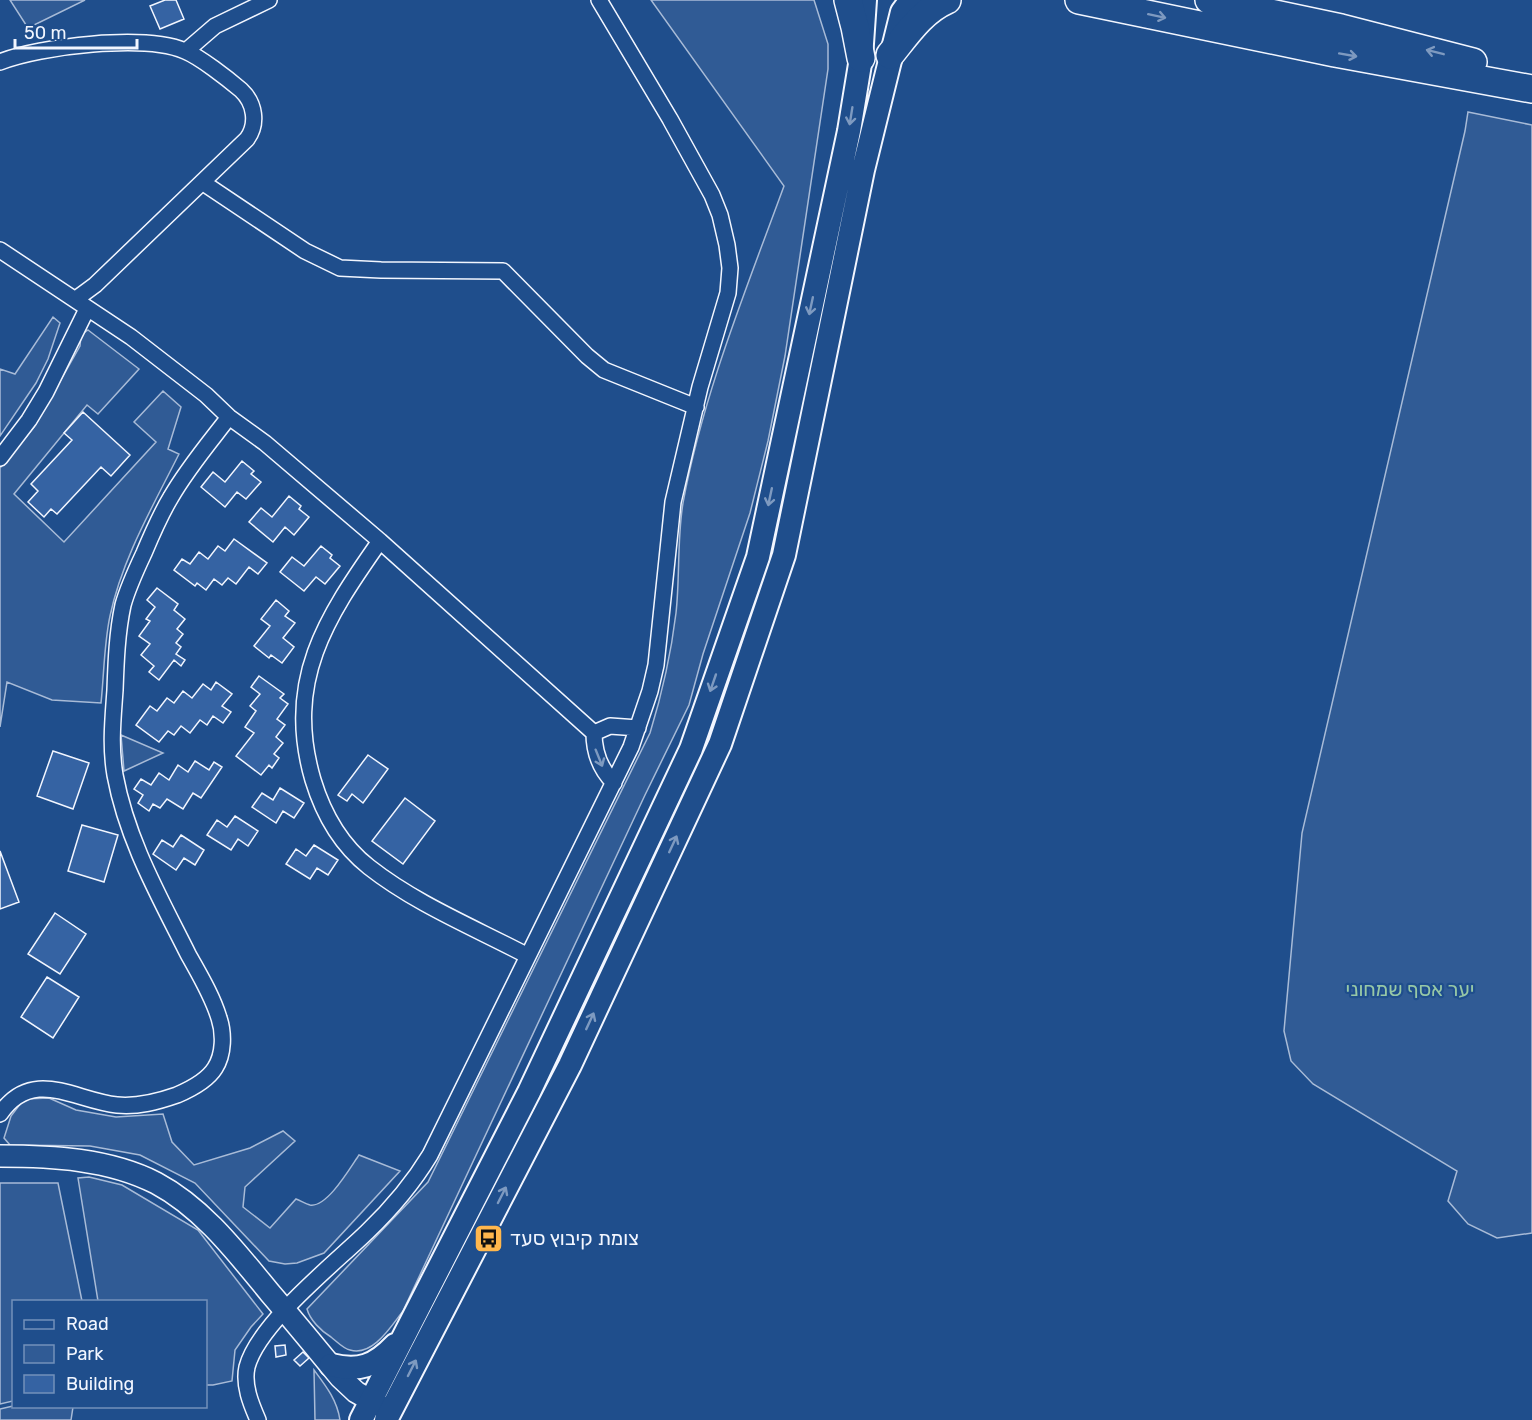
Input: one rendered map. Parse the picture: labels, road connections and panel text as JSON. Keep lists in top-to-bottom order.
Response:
{
  "parks": ["יער אסף שמחוני"],
  "places": {
    "bus stop": ["צומת קיבוץ סעד"]
  },
  "legend": ["Road", "Park", "Building"],
  "scale_bar": "50 m"
}
